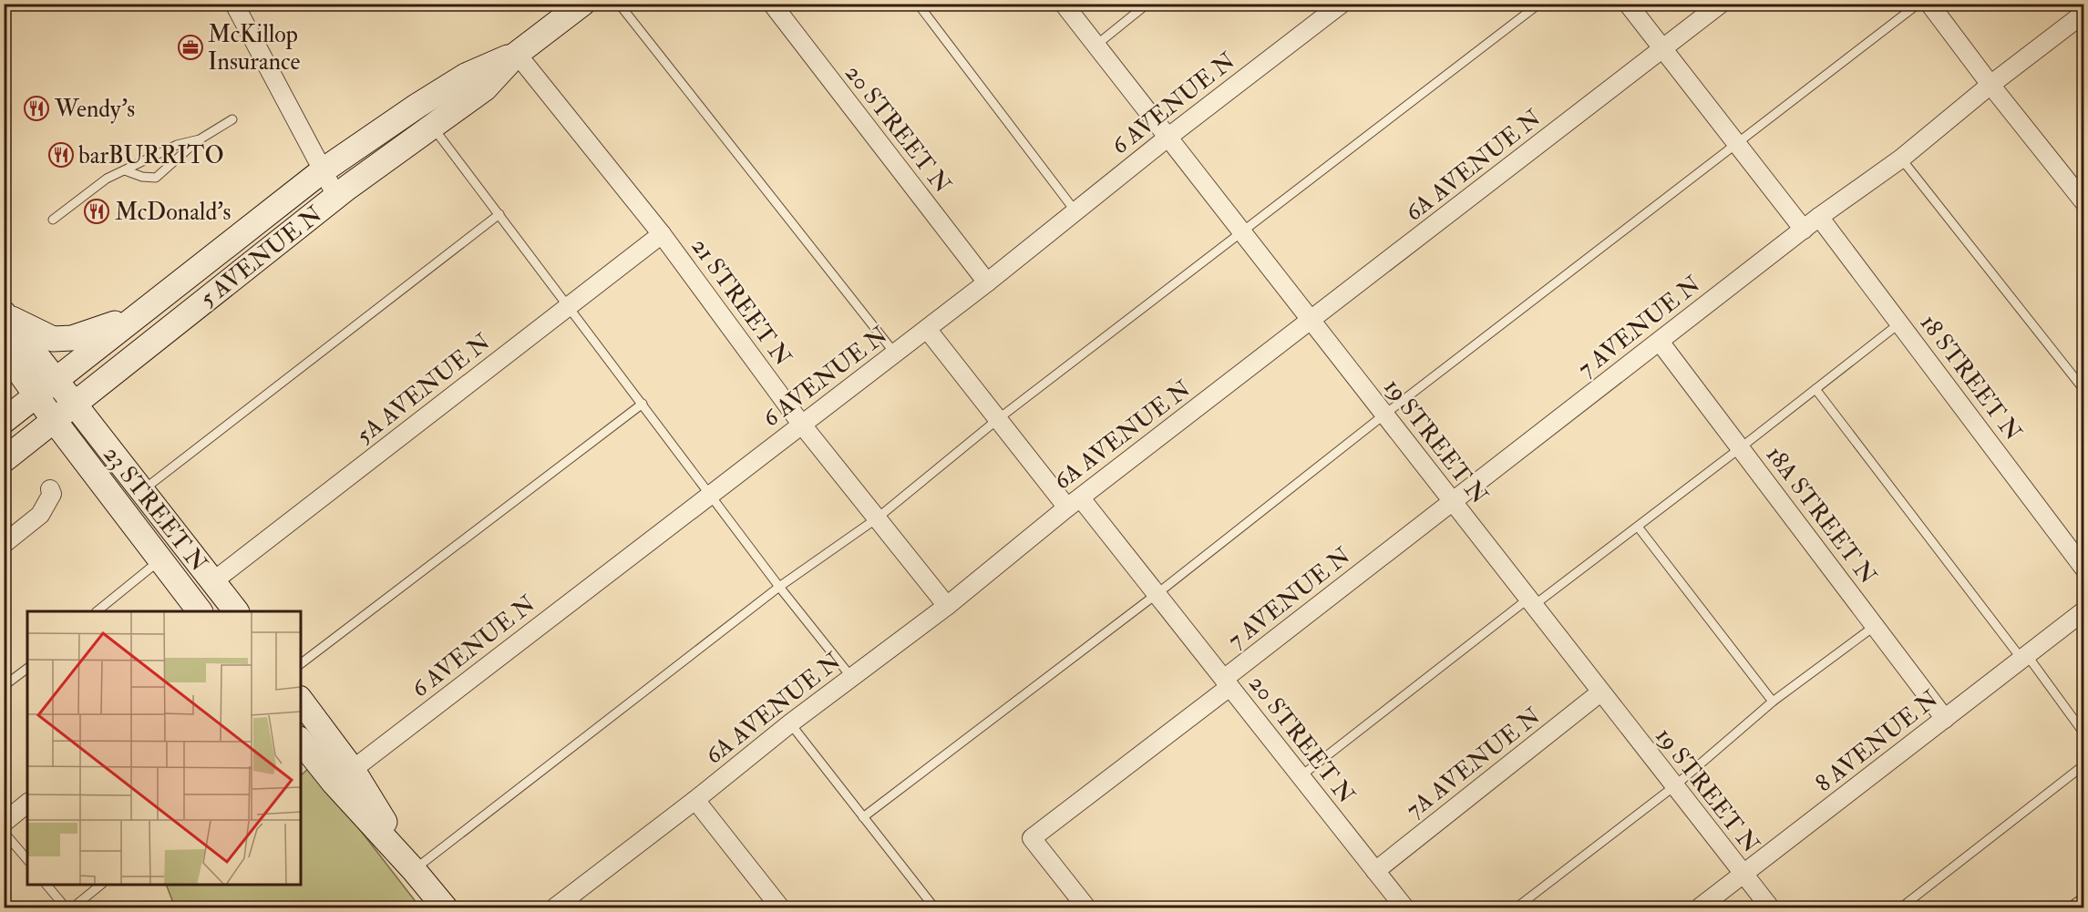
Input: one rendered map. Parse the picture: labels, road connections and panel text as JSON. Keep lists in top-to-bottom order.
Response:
{
  "streets": {
    "main road": ["5 AVENUE N", "23 STREET N"],
    "street": [
      "6 AVENUE N",
      "20 STREET N",
      "6A AVENUE N",
      "21 STREET N",
      "7 AVENUE N",
      "18 STREET N",
      "5A AVENUE N",
      "19 STREET N",
      "18A STREET N",
      "8 AVENUE N",
      "7A AVENUE N"
    ]
  },
  "crossings": [
    ["6 AVENUE N", "20 STREET N"],
    ["6 AVENUE N", "21 STREET N"],
    ["6 AVENUE N", "19 STREET N"],
    ["20 STREET N", "6A AVENUE N"],
    ["20 STREET N", "7 AVENUE N"],
    ["20 STREET N", "7A AVENUE N"],
    ["6A AVENUE N", "21 STREET N"],
    ["6A AVENUE N", "19 STREET N"],
    ["5 AVENUE N", "21 STREET N"],
    ["5 AVENUE N", "23 STREET N"],
    ["21 STREET N", "5A AVENUE N"],
    ["7 AVENUE N", "18 STREET N"],
    ["7 AVENUE N", "19 STREET N"],
    ["7 AVENUE N", "18A STREET N"],
    ["5A AVENUE N", "23 STREET N"],
    ["19 STREET N", "8 AVENUE N"],
    ["19 STREET N", "7A AVENUE N"],
    ["18A STREET N", "8 AVENUE N"]
  ],
  "places": {
    "office": ["McKillop Insurance"],
    "restaurant": ["Wendy's", "barBURRITO", "McDonald's"]
  }
}
